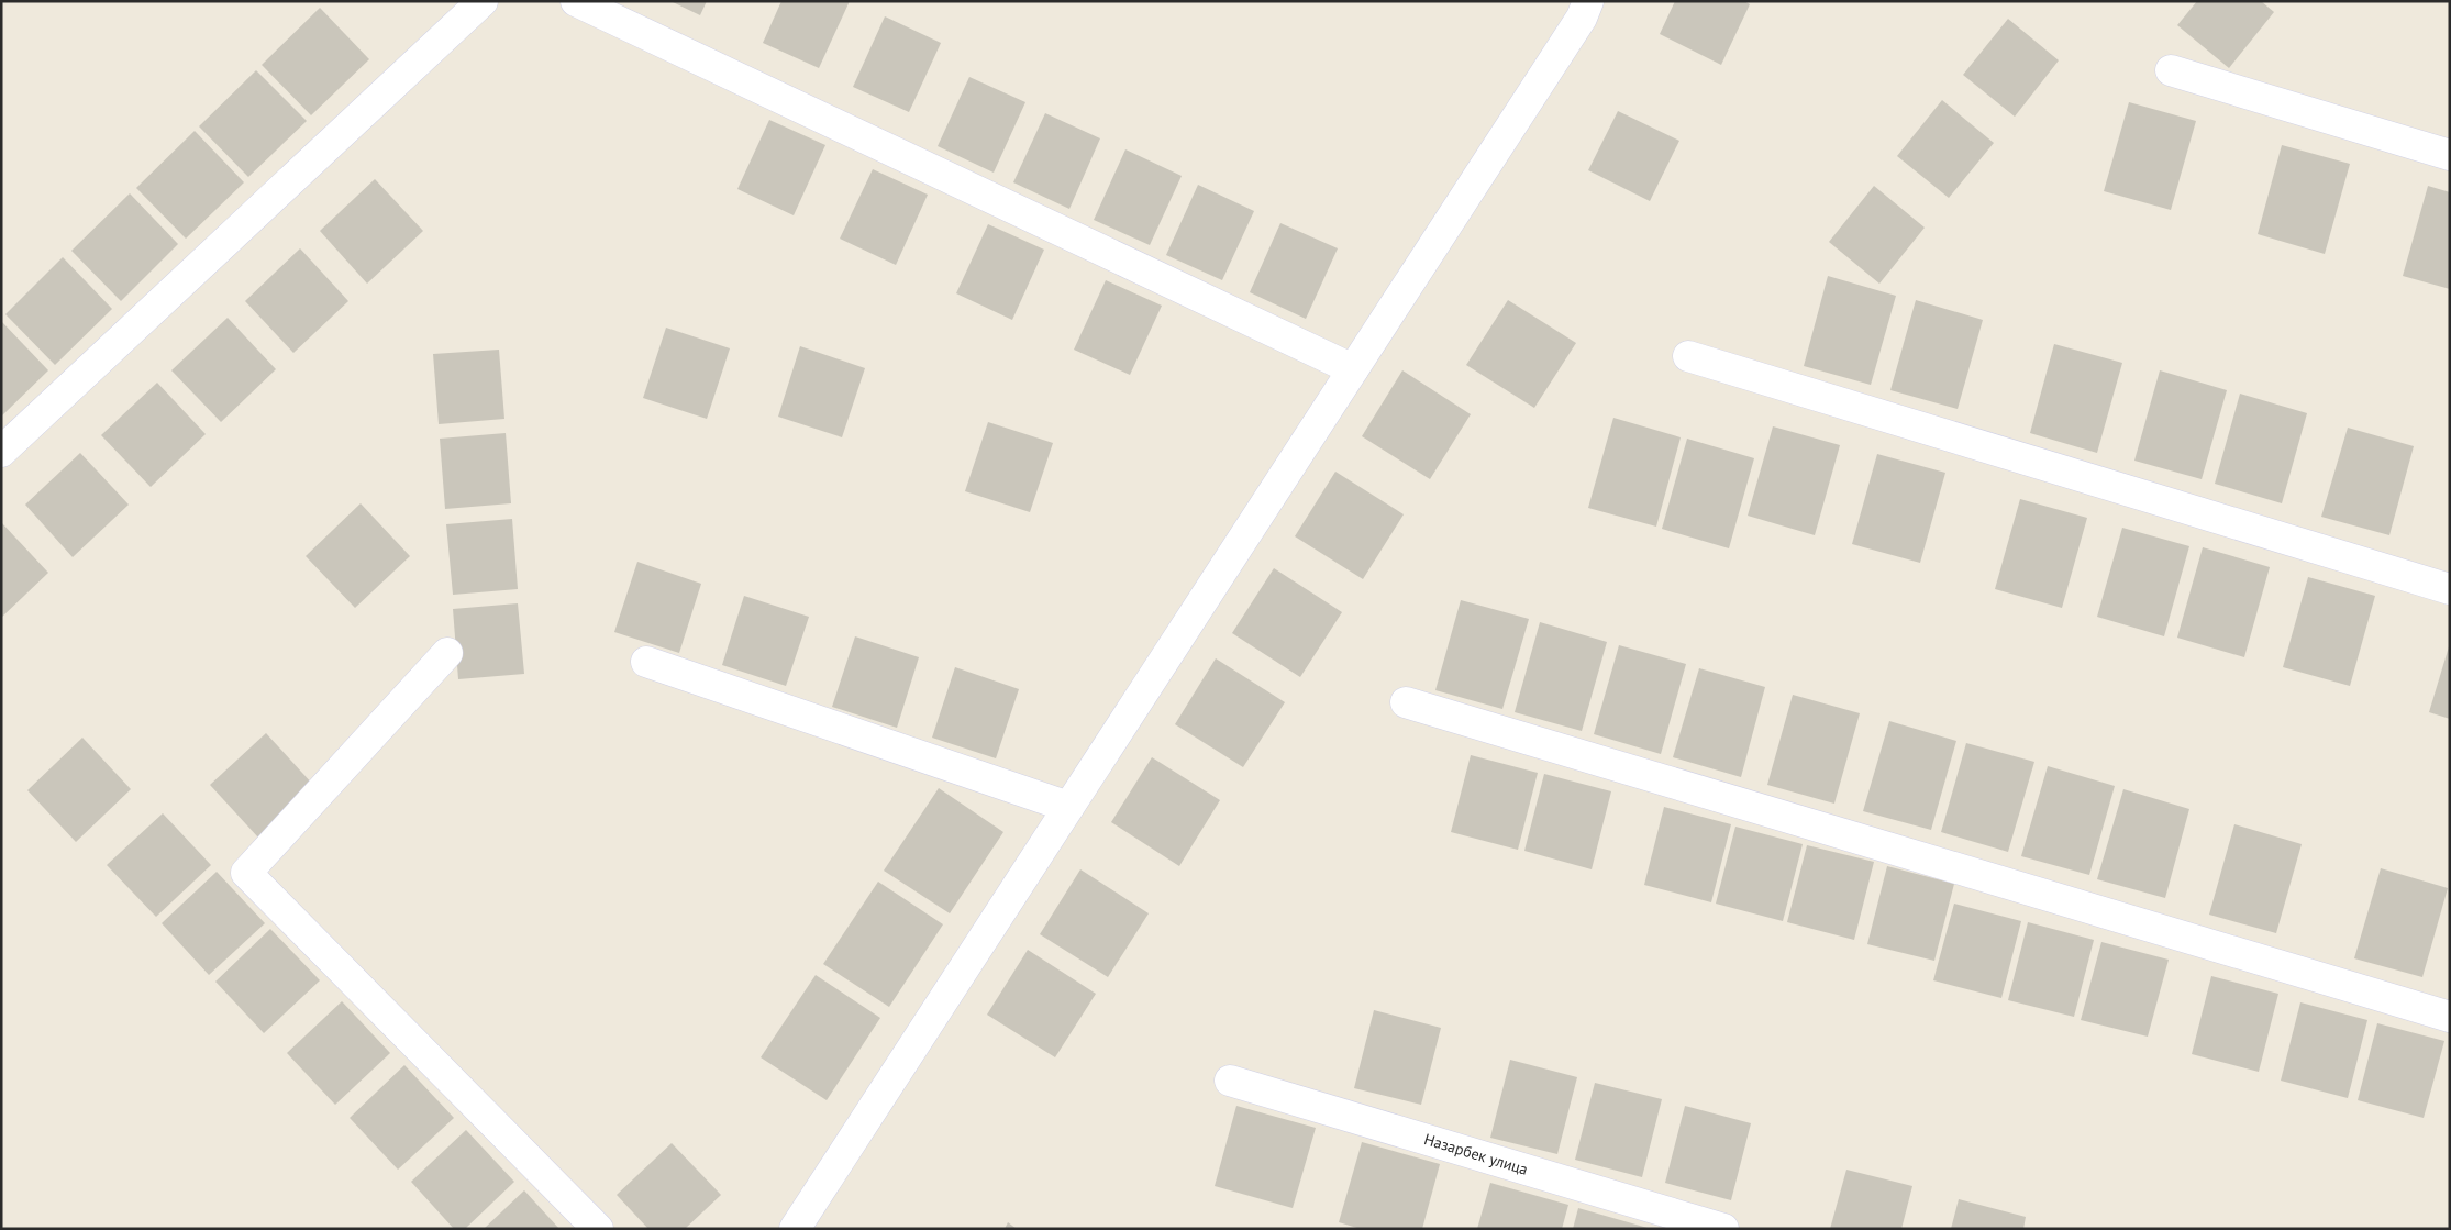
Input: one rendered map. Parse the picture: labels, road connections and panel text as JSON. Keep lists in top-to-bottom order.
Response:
{
  "streets": {
    "street": ["Назарбек улица"]
  }
}
